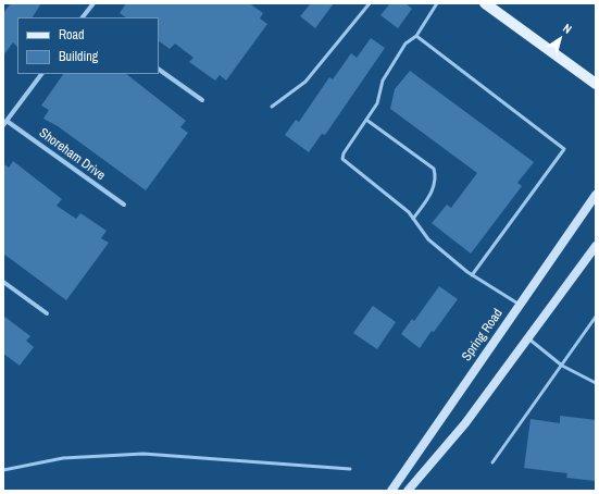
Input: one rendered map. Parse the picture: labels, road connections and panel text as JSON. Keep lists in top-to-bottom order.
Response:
{
  "streets": {
    "main road": ["Spring Road"],
    "street": ["Shoreham Drive"]
  },
  "legend": ["Road", "Building"],
  "north": "top right"
}
